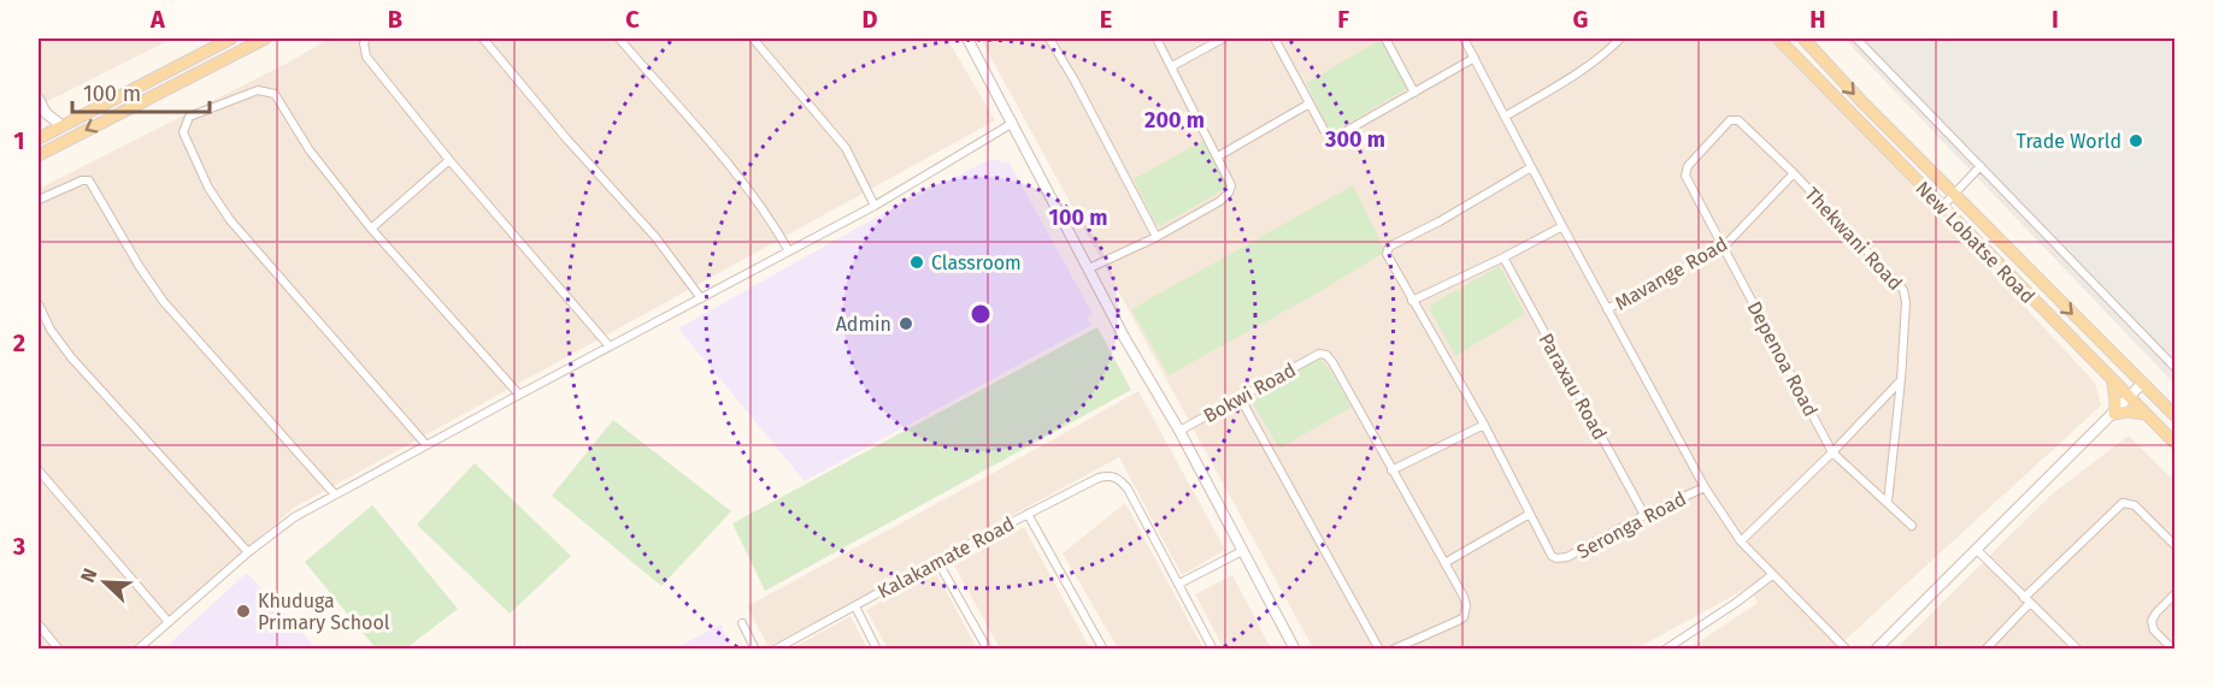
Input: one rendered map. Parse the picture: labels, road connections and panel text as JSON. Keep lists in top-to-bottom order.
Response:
{
  "streets": {
    "main road": ["New Lobatse Road"],
    "street": [
      "Thekwani Road",
      "Mavange Road",
      "Depenoa Road",
      "Paraxau Road",
      "Bokwi Road",
      "Seronga Road",
      "Kalakamate Road"
    ]
  },
  "crossings": [
    ["Thekwani Road", "Mavange Road"],
    ["Thekwani Road", "Depenoa Road"],
    ["Mavange Road", "Depenoa Road"],
    ["Paraxau Road", "Seronga Road"]
  ],
  "places": [
    "Trade World",
    "Classroom",
    "Admin",
    "Khuduga Primary School"
  ],
  "scale_bar": "100 m",
  "north": "top left",
  "grid": {
    "columns": [
      "A",
      "B",
      "C",
      "D",
      "E",
      "F",
      "G",
      "H",
      "I"
    ],
    "rows": ["1", "2", "3"]
  },
  "rings": ["200 m", "300 m", "100 m"]
}
